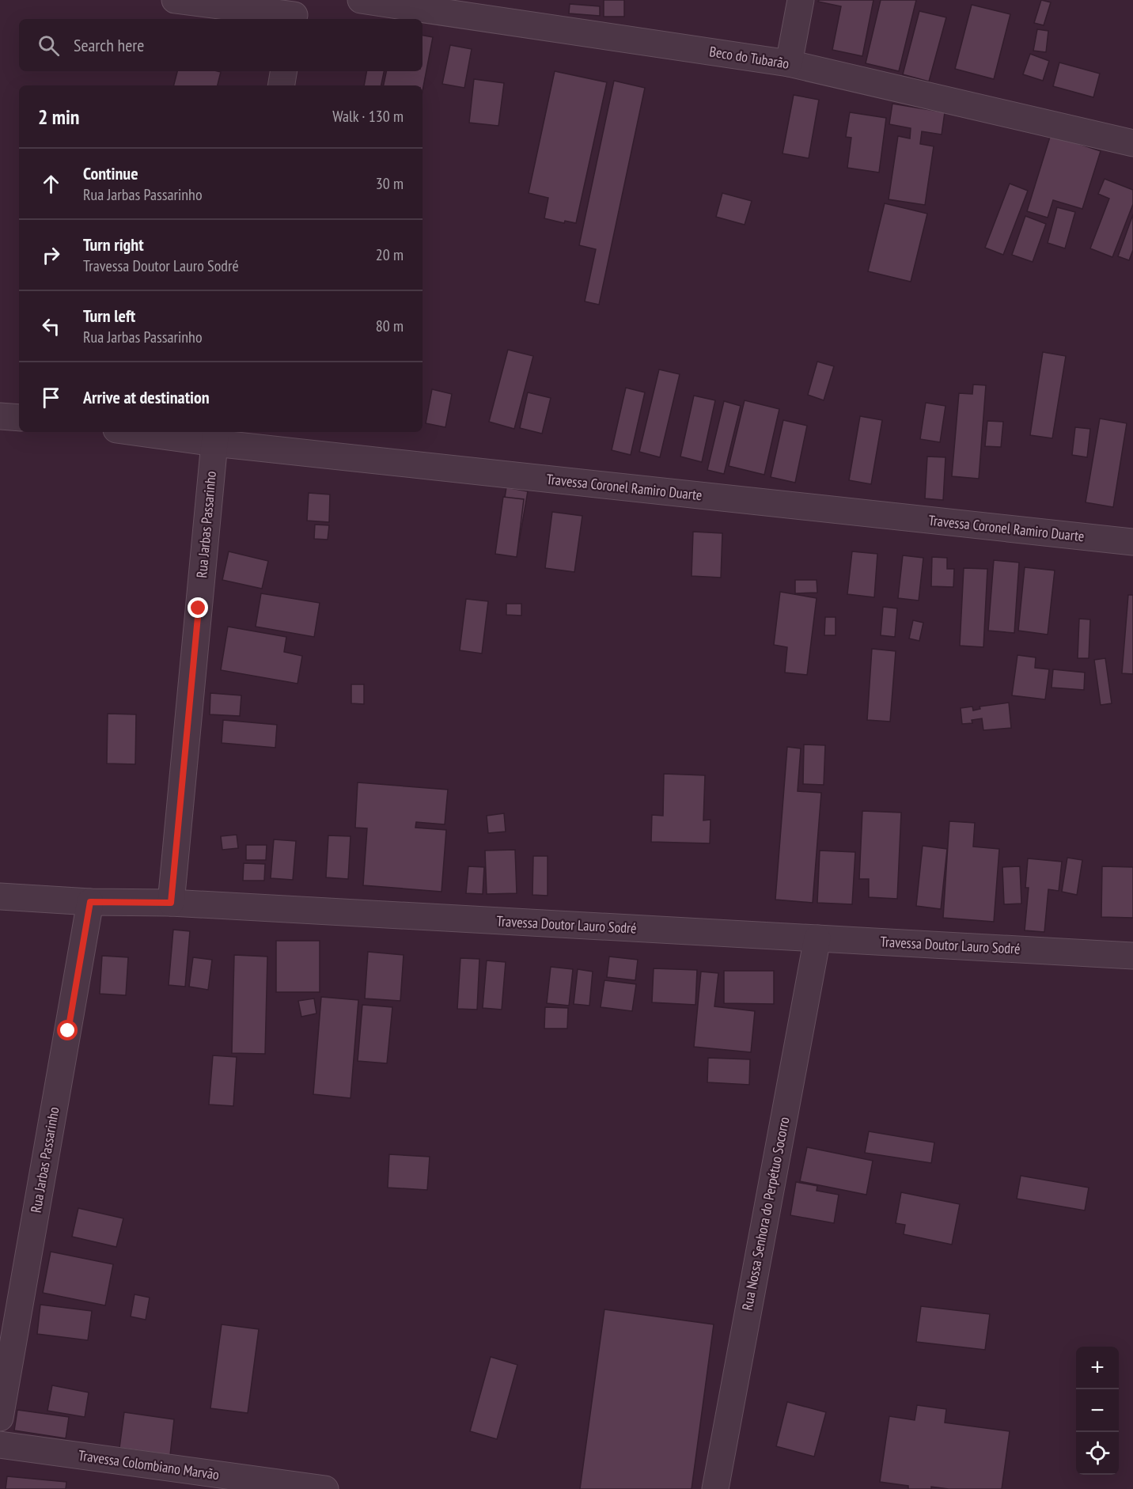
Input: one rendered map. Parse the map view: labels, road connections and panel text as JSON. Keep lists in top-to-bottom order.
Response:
{
  "streets": {
    "street": [
      "Beco do Tubarão",
      "Travessa Coronel Ramiro Duarte",
      "Rua Jarbas Passarinho",
      "Travessa Doutor Lauro Sodré",
      "Rua Nossa Senhora do Perpétuo Socorro",
      "Travessa Colombiano Marvão"
    ]
  },
  "crossings": [
    ["Travessa Coronel Ramiro Duarte", "Rua Jarbas Passarinho"],
    ["Rua Jarbas Passarinho", "Travessa Doutor Lauro Sodré"],
    ["Travessa Doutor Lauro Sodré", "Rua Nossa Senhora do Perpétuo Socorro"]
  ],
  "page": {
    "search": "Search here",
    "heading": ["2 min", "Walk · 130 m"],
    "list": [
      ["Continue", "Rua Jarbas Passarinho", "30 m"],
      ["Turn right", "Travessa Doutor Lauro Sodré", "20 m"],
      ["Turn left", "Rua Jarbas Passarinho", "80 m"],
      "Arrive at destination"
    ],
    "map_buttons": ["+", "−"]
  }
}
